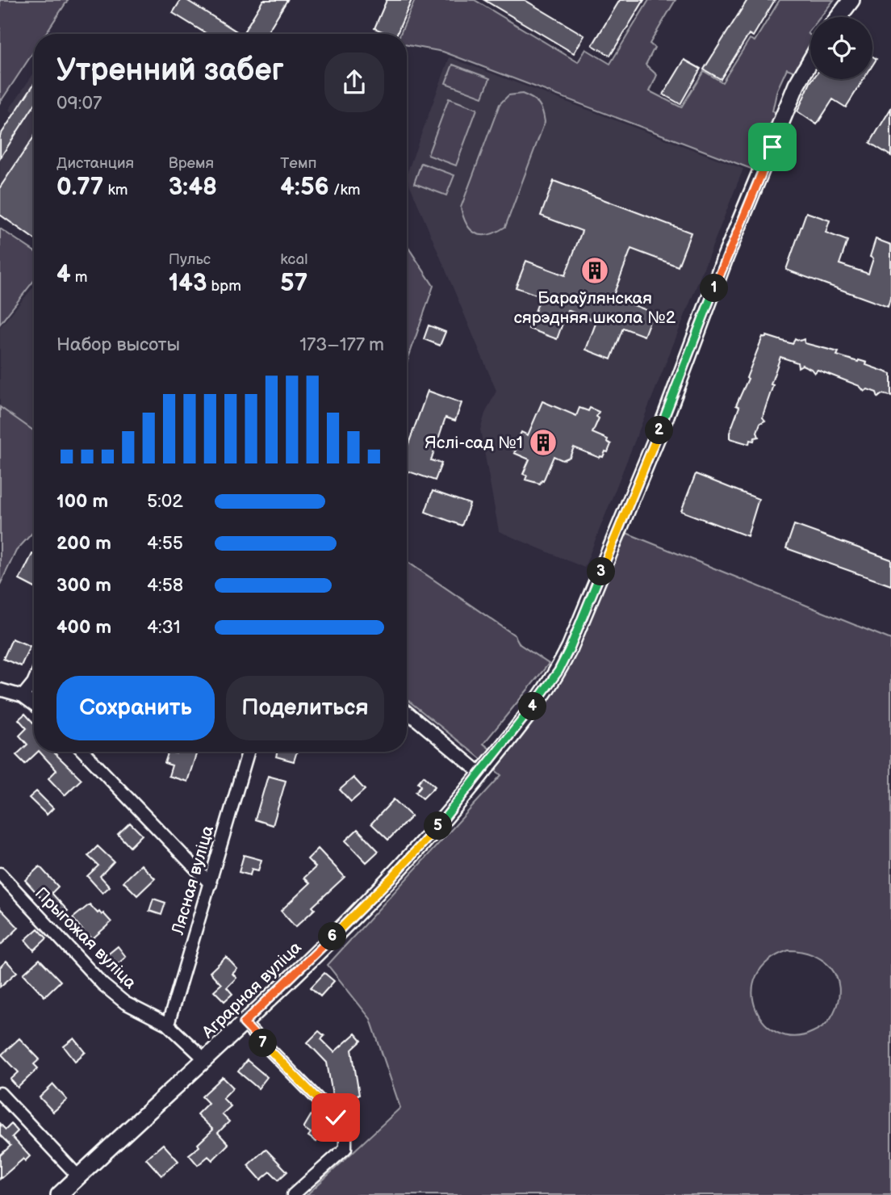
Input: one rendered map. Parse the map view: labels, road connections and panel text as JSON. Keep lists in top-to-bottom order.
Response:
{
  "streets": {
    "street": ["Лясная вуліца", "Прыгожая вуліца", "Аграрная вуліца"]
  },
  "crossings": [
    ["Лясная вуліца", "Прыгожая вуліца"],
    ["Прыгожая вуліца", "Аграрная вуліца"]
  ],
  "places": {
    "building": ["Бараўлянская сярэдняя школа №2", "Яслі-сад №1"]
  },
  "page": {
    "heading": ["Утренний забег", "09:07"],
    "stats": [
      ["Дистанция", "0.77 km"],
      ["Время", "3:48"],
      ["Темп", "4:56 /km"],
      ["4 m"],
      ["Пульс", "143 bpm"],
      ["kcal", "57"]
    ],
    "pins": [
      "1",
      "2",
      "3",
      "4",
      "5",
      "6",
      "7"
    ],
    "chart": ["Набор высоты", "173–177 m"],
    "list": [
      {
        "name": "100 m",
        "note": "5:02"
      },
      {
        "name": "200 m",
        "note": "4:55"
      },
      {
        "name": "300 m",
        "note": "4:58"
      },
      {
        "name": "400 m",
        "note": "4:31"
      }
    ],
    "buttons": ["Сохранить", "Поделиться"]
  }
}
